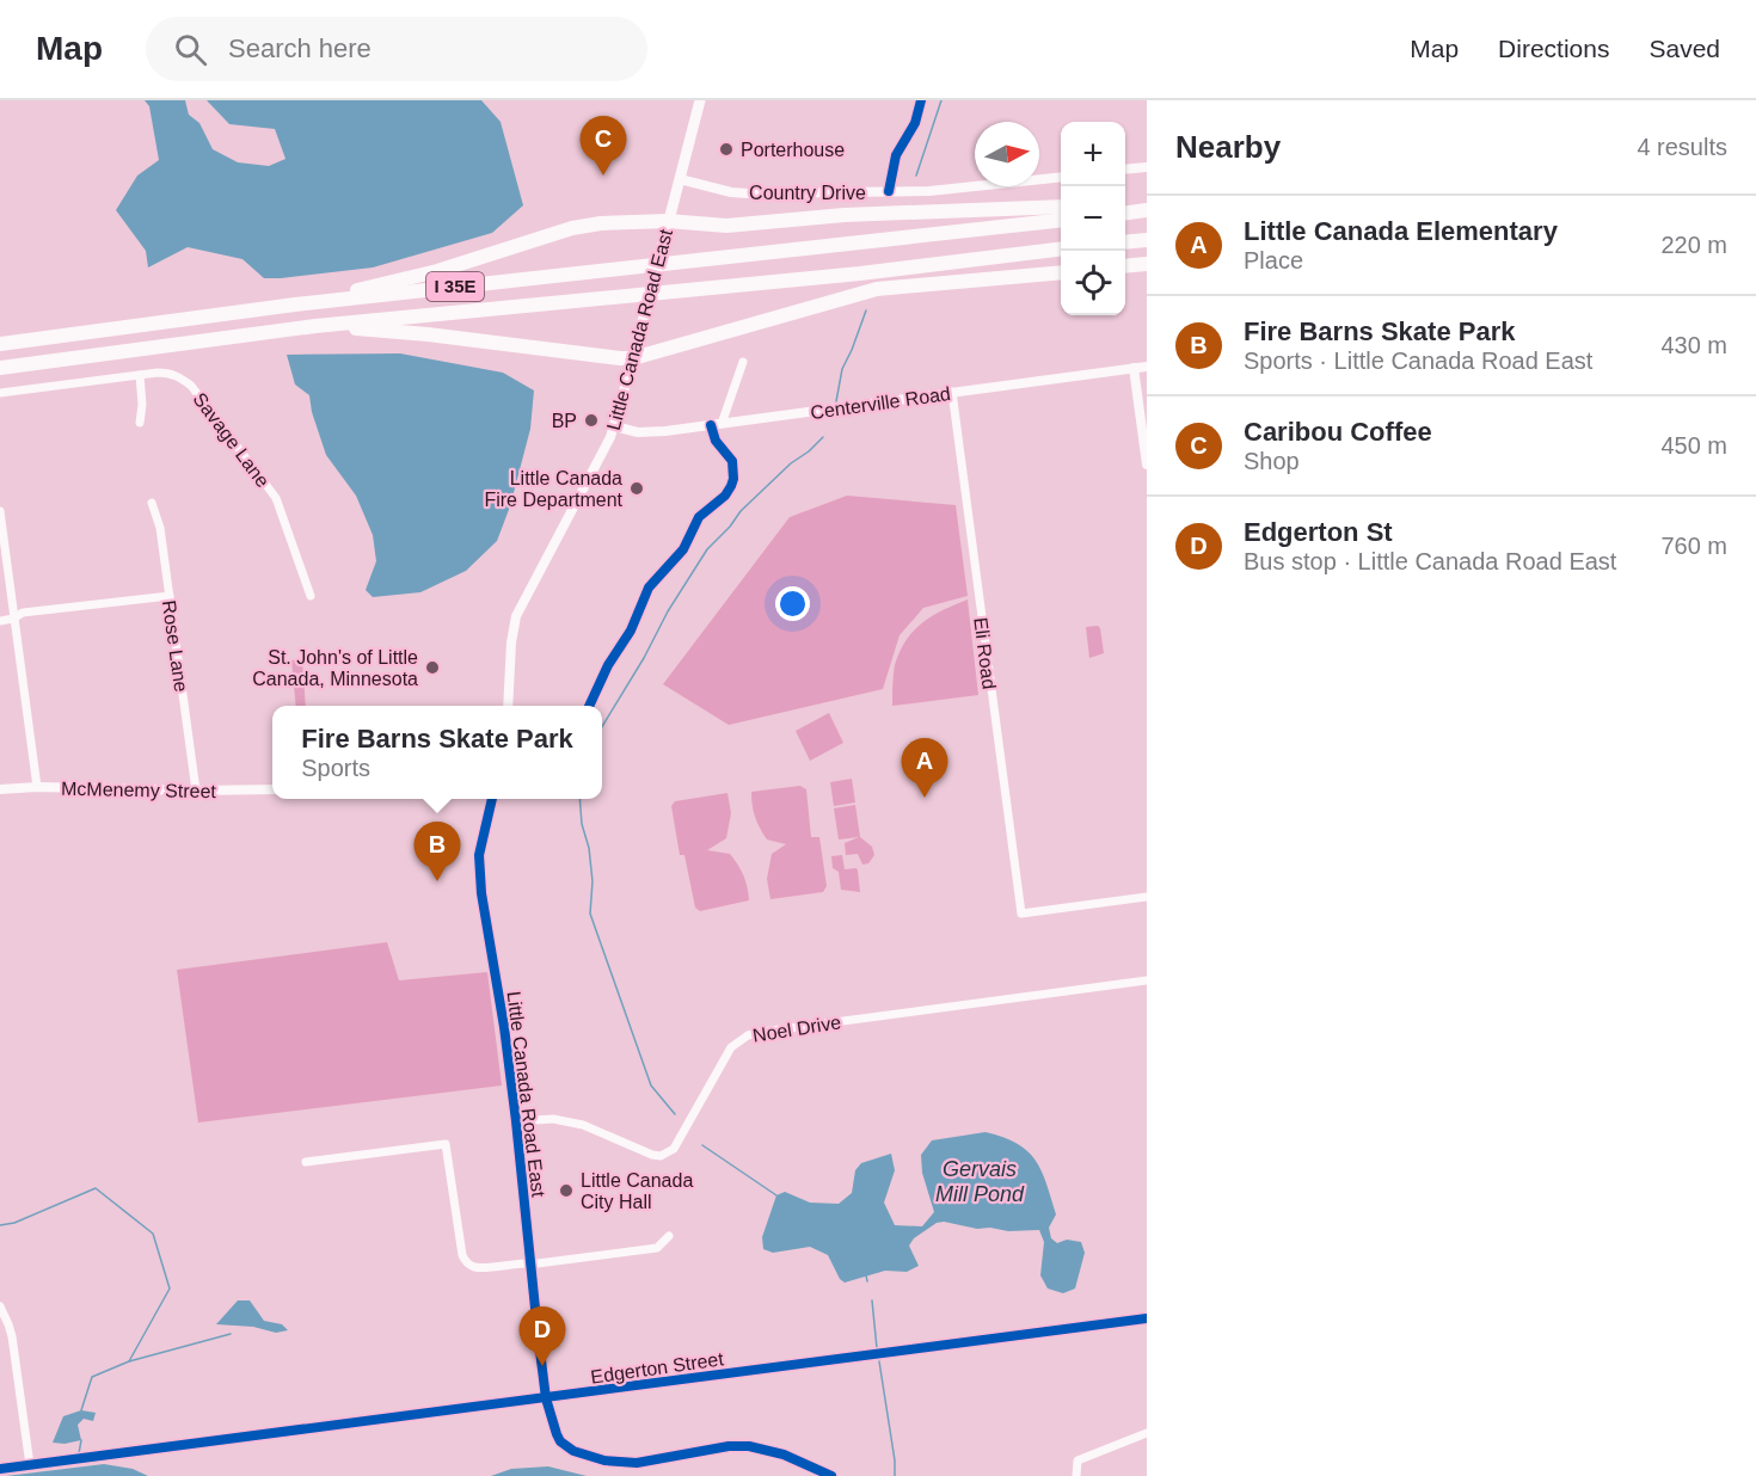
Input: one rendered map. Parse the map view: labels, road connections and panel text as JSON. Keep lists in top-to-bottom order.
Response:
{
  "streets": {
    "highway": ["I 35E"],
    "main road": ["Little Canada Road East"],
    "street": [
      "Country Drive",
      "Centerville Road",
      "Savage Lane",
      "Rose Lane",
      "Eli Road",
      "McMenemy Street",
      "Noel Drive",
      "Edgerton Street"
    ]
  },
  "crossings": [
    ["Country Drive", "Little Canada Road East"],
    ["Little Canada Road East", "Centerville Road"],
    ["Little Canada Road East", "Noel Drive"],
    ["Little Canada Road East", "Edgerton Street"],
    ["Centerville Road", "Eli Road"],
    ["Rose Lane", "McMenemy Street"]
  ],
  "water": ["Gervais Mill Pond"],
  "places": [
    "Porterhouse",
    "BP",
    "Little Canada Fire Department",
    "St. John's of Little Canada, Minnesota",
    "Little Canada City Hall"
  ],
  "north": "right",
  "page": {
    "header": "Map",
    "search": "Search here",
    "nav": ["Map", "Directions", "Saved"],
    "heading": ["Nearby", "4 results"],
    "pins": [
      "C",
      "A",
      "B",
      "D"
    ],
    "map_buttons": ["+", "−"],
    "list": [
      {
        "mark": "A",
        "name": "Little Canada Elementary",
        "note": "Place",
        "value": "220 m"
      },
      {
        "mark": "B",
        "name": "Fire Barns Skate Park",
        "note": "Sports · Little Canada Road East",
        "value": "430 m"
      },
      {
        "mark": "C",
        "name": "Caribou Coffee",
        "note": "Shop",
        "value": "450 m"
      },
      {
        "mark": "D",
        "name": "Edgerton St",
        "note": "Bus stop · Little Canada Road East",
        "value": "760 m"
      }
    ],
    "popup": ["Fire Barns Skate Park", "Sports"]
  }
}
